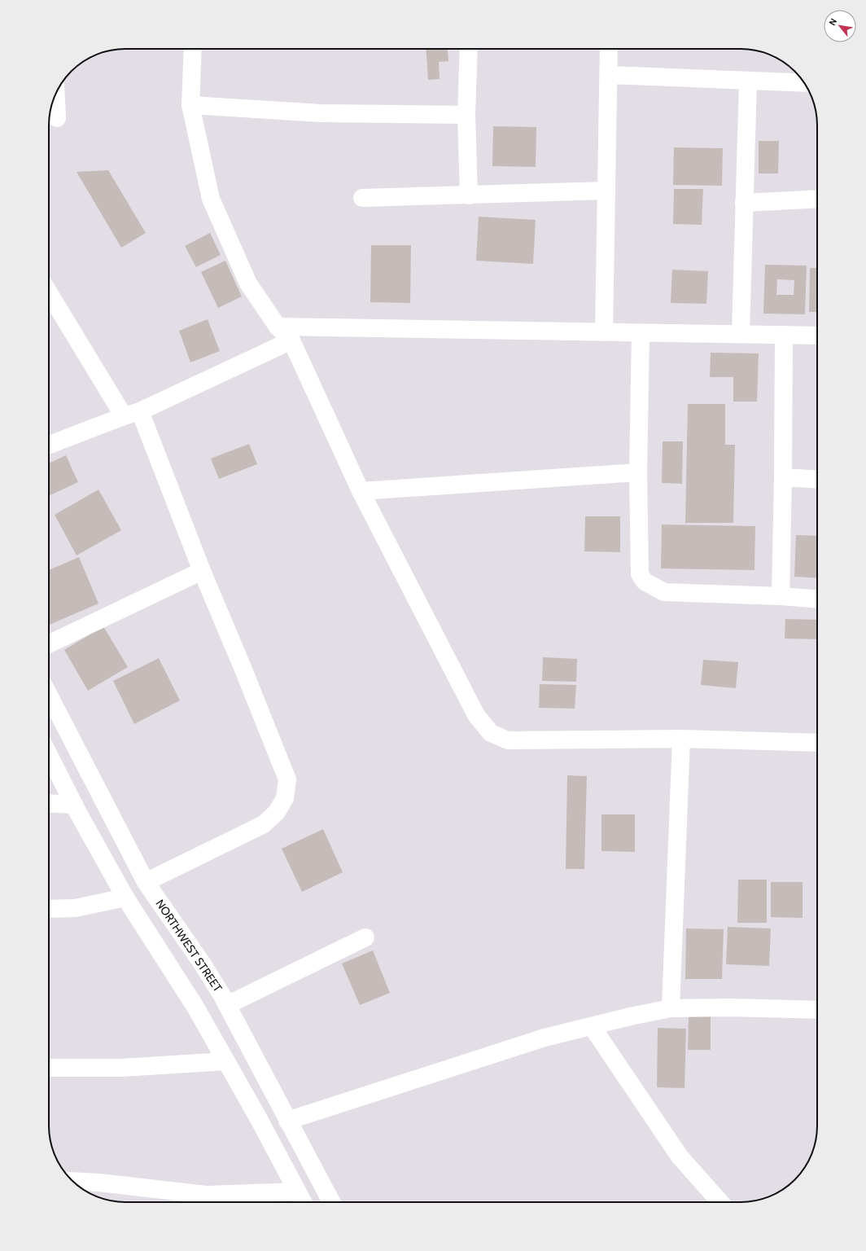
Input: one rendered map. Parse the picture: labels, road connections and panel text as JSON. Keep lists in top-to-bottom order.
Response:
{
  "streets": {
    "street": ["NORTHWEST STREET"]
  },
  "north": "top left"
}
